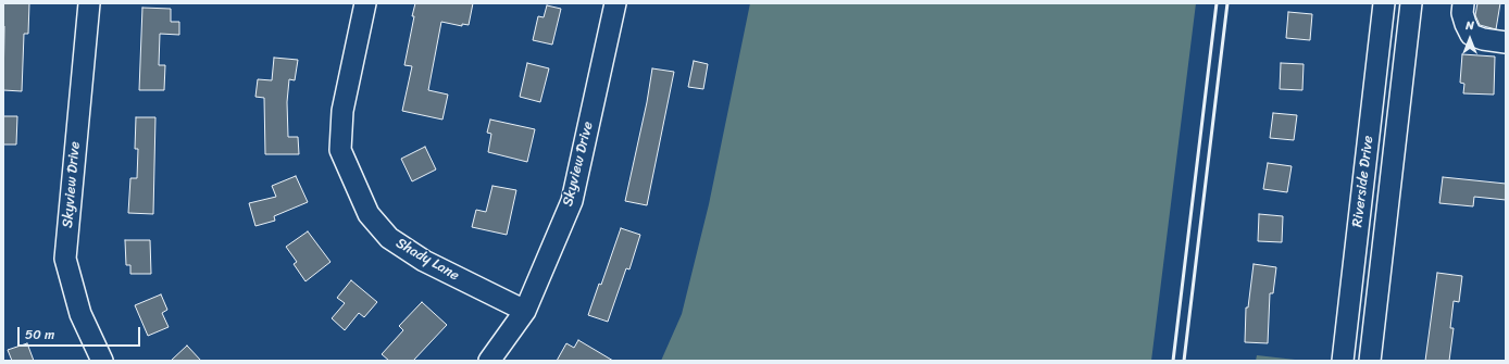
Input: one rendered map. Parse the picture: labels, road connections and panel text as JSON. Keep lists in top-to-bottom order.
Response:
{
  "streets": {
    "street": ["Skyview Drive", "Riverside Drive", "Shady Lane"]
  },
  "crossings": [
    ["Skyview Drive", "Shady Lane"]
  ],
  "scale_bar": "50 m",
  "north": "top"
}
